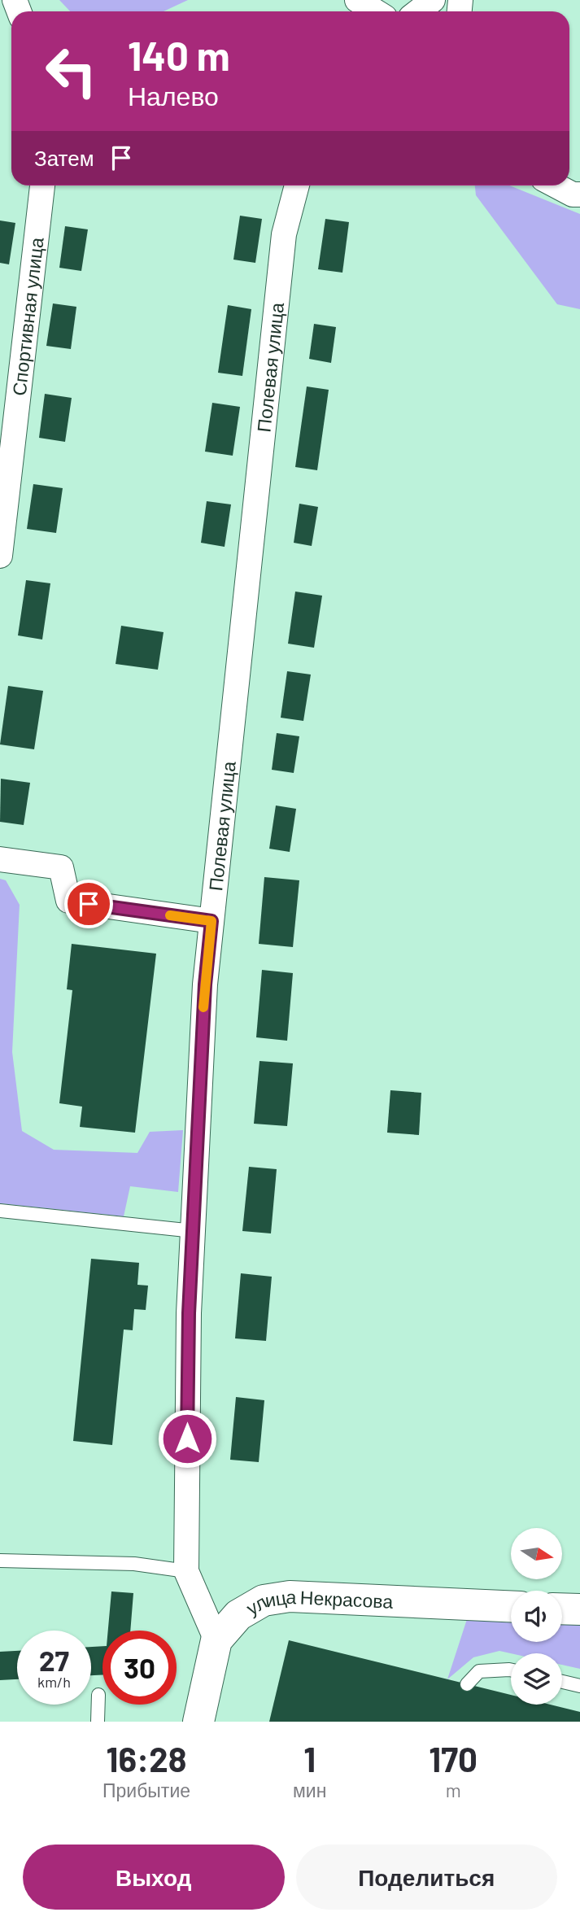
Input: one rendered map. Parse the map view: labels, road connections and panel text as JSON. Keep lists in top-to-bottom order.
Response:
{
  "streets": {
    "main road": ["улица Некрасова"],
    "street": ["Спортивная улица", "Полевая улица"]
  },
  "crossings": [
    ["Полевая улица", "улица Некрасова"]
  ],
  "north": "right",
  "page": {
    "turn": ["140 m", "Налево"],
    "then": "Затем",
    "speed": "27 km/h",
    "limit": "30",
    "eta": [
      "16:28",
      "Прибытие",
      "1",
      "мин",
      "170",
      "m"
    ],
    "buttons": ["Выход", "Поделиться"]
  }
}
